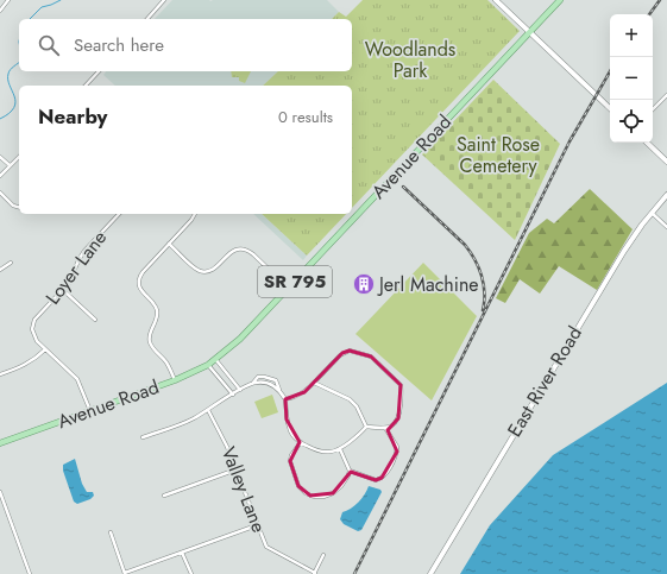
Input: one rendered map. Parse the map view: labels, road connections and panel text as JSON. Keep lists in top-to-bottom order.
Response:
{
  "streets": {
    "main road": ["Avenue Road", "SR 795", "East River Road"],
    "street": ["Loyer Lane", "Valley Lane"]
  },
  "crossings": [
    ["Avenue Road", "Loyer Lane"],
    ["Avenue Road", "SR 795"]
  ],
  "parks": ["Woodlands Park", "Saint Rose Cemetery"],
  "places": {
    "building": ["Jerl Machine"]
  },
  "page": {
    "map_buttons": ["+", "−"],
    "search": "Search here",
    "heading": ["Nearby", "0 results"]
  }
}
